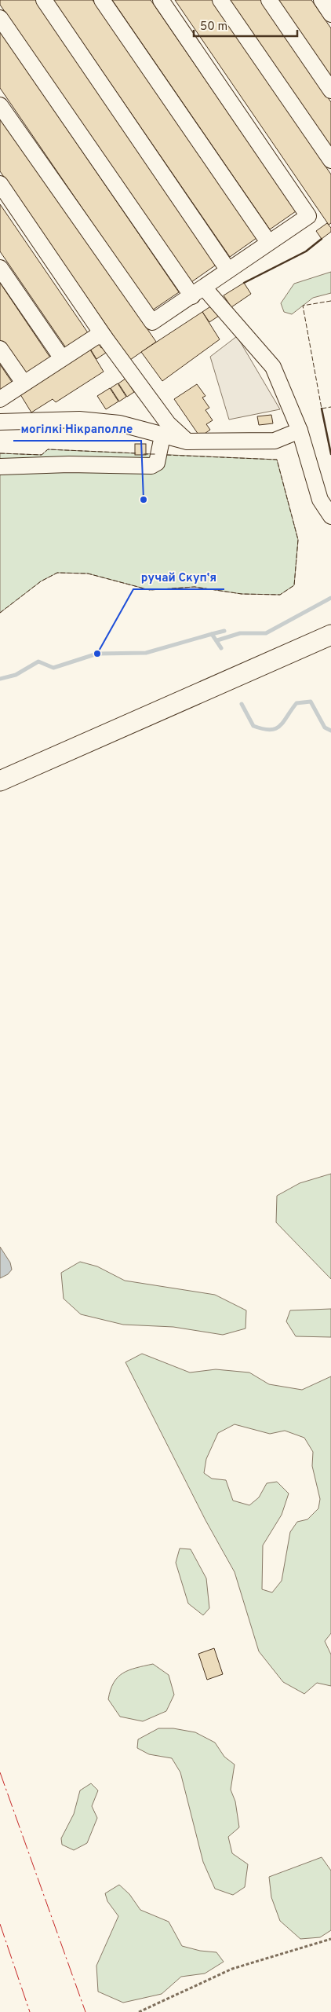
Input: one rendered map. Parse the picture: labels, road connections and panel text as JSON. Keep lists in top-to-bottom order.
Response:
{
  "places": ["могілкі Нікраполле", "ручай Скупʼя"],
  "scale_bar": "50 m"
}
